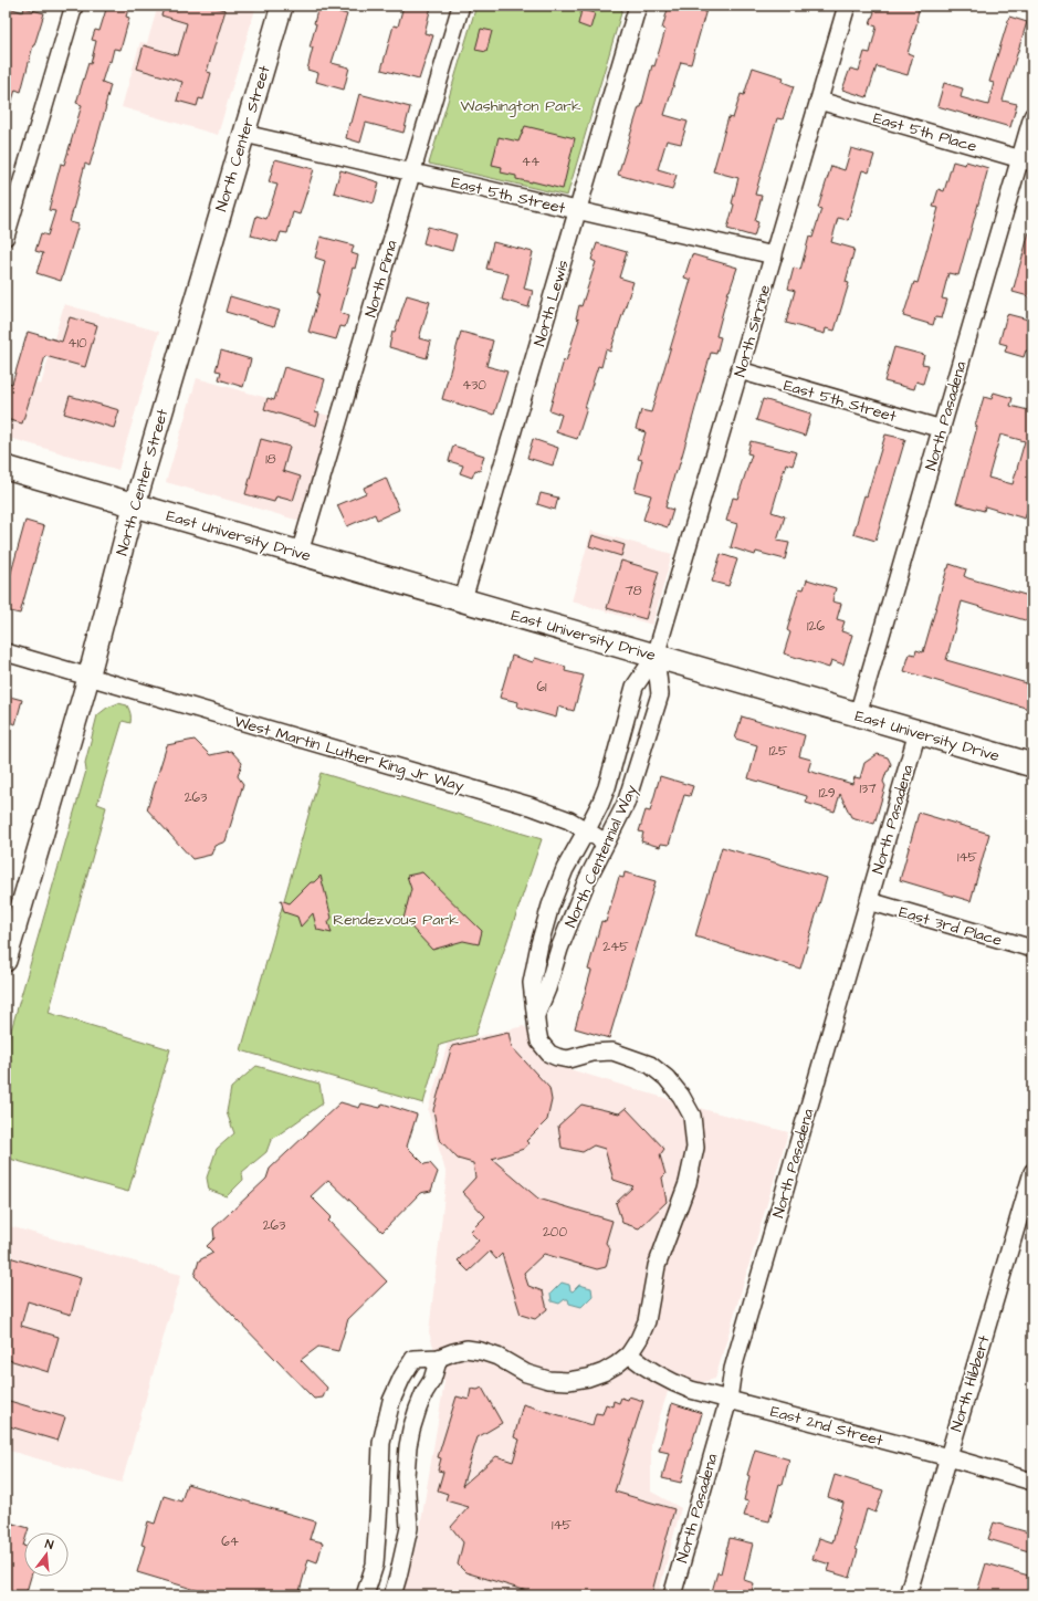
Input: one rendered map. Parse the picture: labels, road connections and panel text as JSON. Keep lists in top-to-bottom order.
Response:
{
  "streets": {
    "main road": ["East University Drive"],
    "street": [
      "East 5th Place",
      "North Center Street",
      "East 5th Street",
      "North Pima",
      "North Lewis",
      "North Sirrine",
      "North Pasadena",
      "West Martin Luther King Jr Way",
      "North Centennial Way",
      "East 3rd Place",
      "North Hibbert",
      "East 2nd Street"
    ]
  },
  "crossings": [
    ["East 5th Place", "North Sirrine"],
    ["East 5th Place", "North Pasadena"],
    ["North Center Street", "East 5th Street"],
    ["North Center Street", "East University Drive"],
    ["North Center Street", "West Martin Luther King Jr Way"],
    ["East 5th Street", "North Pima"],
    ["East 5th Street", "North Lewis"],
    ["East 5th Street", "North Sirrine"],
    ["East 5th Street", "North Pasadena"],
    ["North Pima", "East University Drive"],
    ["North Lewis", "East University Drive"],
    ["North Sirrine", "East University Drive"],
    ["North Sirrine", "North Centennial Way"],
    ["North Pasadena", "East University Drive"],
    ["North Pasadena", "East 3rd Place"],
    ["North Pasadena", "East 2nd Street"],
    ["East University Drive", "North Centennial Way"],
    ["West Martin Luther King Jr Way", "North Centennial Way"],
    ["North Centennial Way", "East 2nd Street"],
    ["North Hibbert", "East 2nd Street"]
  ],
  "parks": ["Washington Park", "Rendezvous Park"],
  "house_numbers": [
    "44",
    "410",
    "430",
    "18",
    "78",
    "126",
    "61",
    "125",
    "137",
    "129",
    "263",
    "145",
    "245",
    "263",
    "200",
    "145",
    "64"
  ],
  "north": "top"
}
